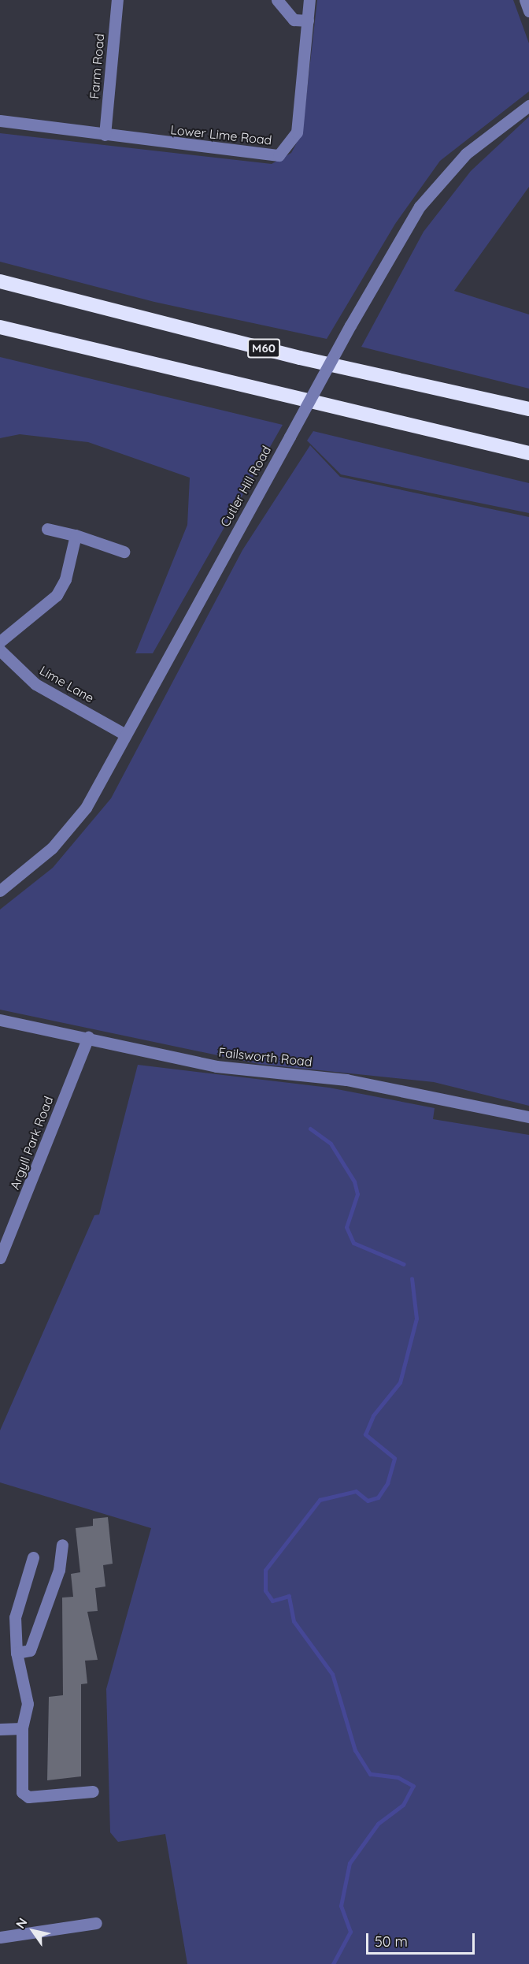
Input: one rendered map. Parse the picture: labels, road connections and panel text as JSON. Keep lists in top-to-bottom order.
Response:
{
  "streets": {
    "highway": ["M60"],
    "street": [
      "Farm Road",
      "Lower Lime Road",
      "Cutler Hill Road",
      "Lime Lane",
      "Failsworth Road",
      "Argyll Park Road"
    ]
  },
  "crossings": [
    ["Farm Road", "Lower Lime Road"],
    ["Cutler Hill Road", "Lime Lane"],
    ["Failsworth Road", "Argyll Park Road"]
  ],
  "scale_bar": "50 m",
  "north": "top left"
}
